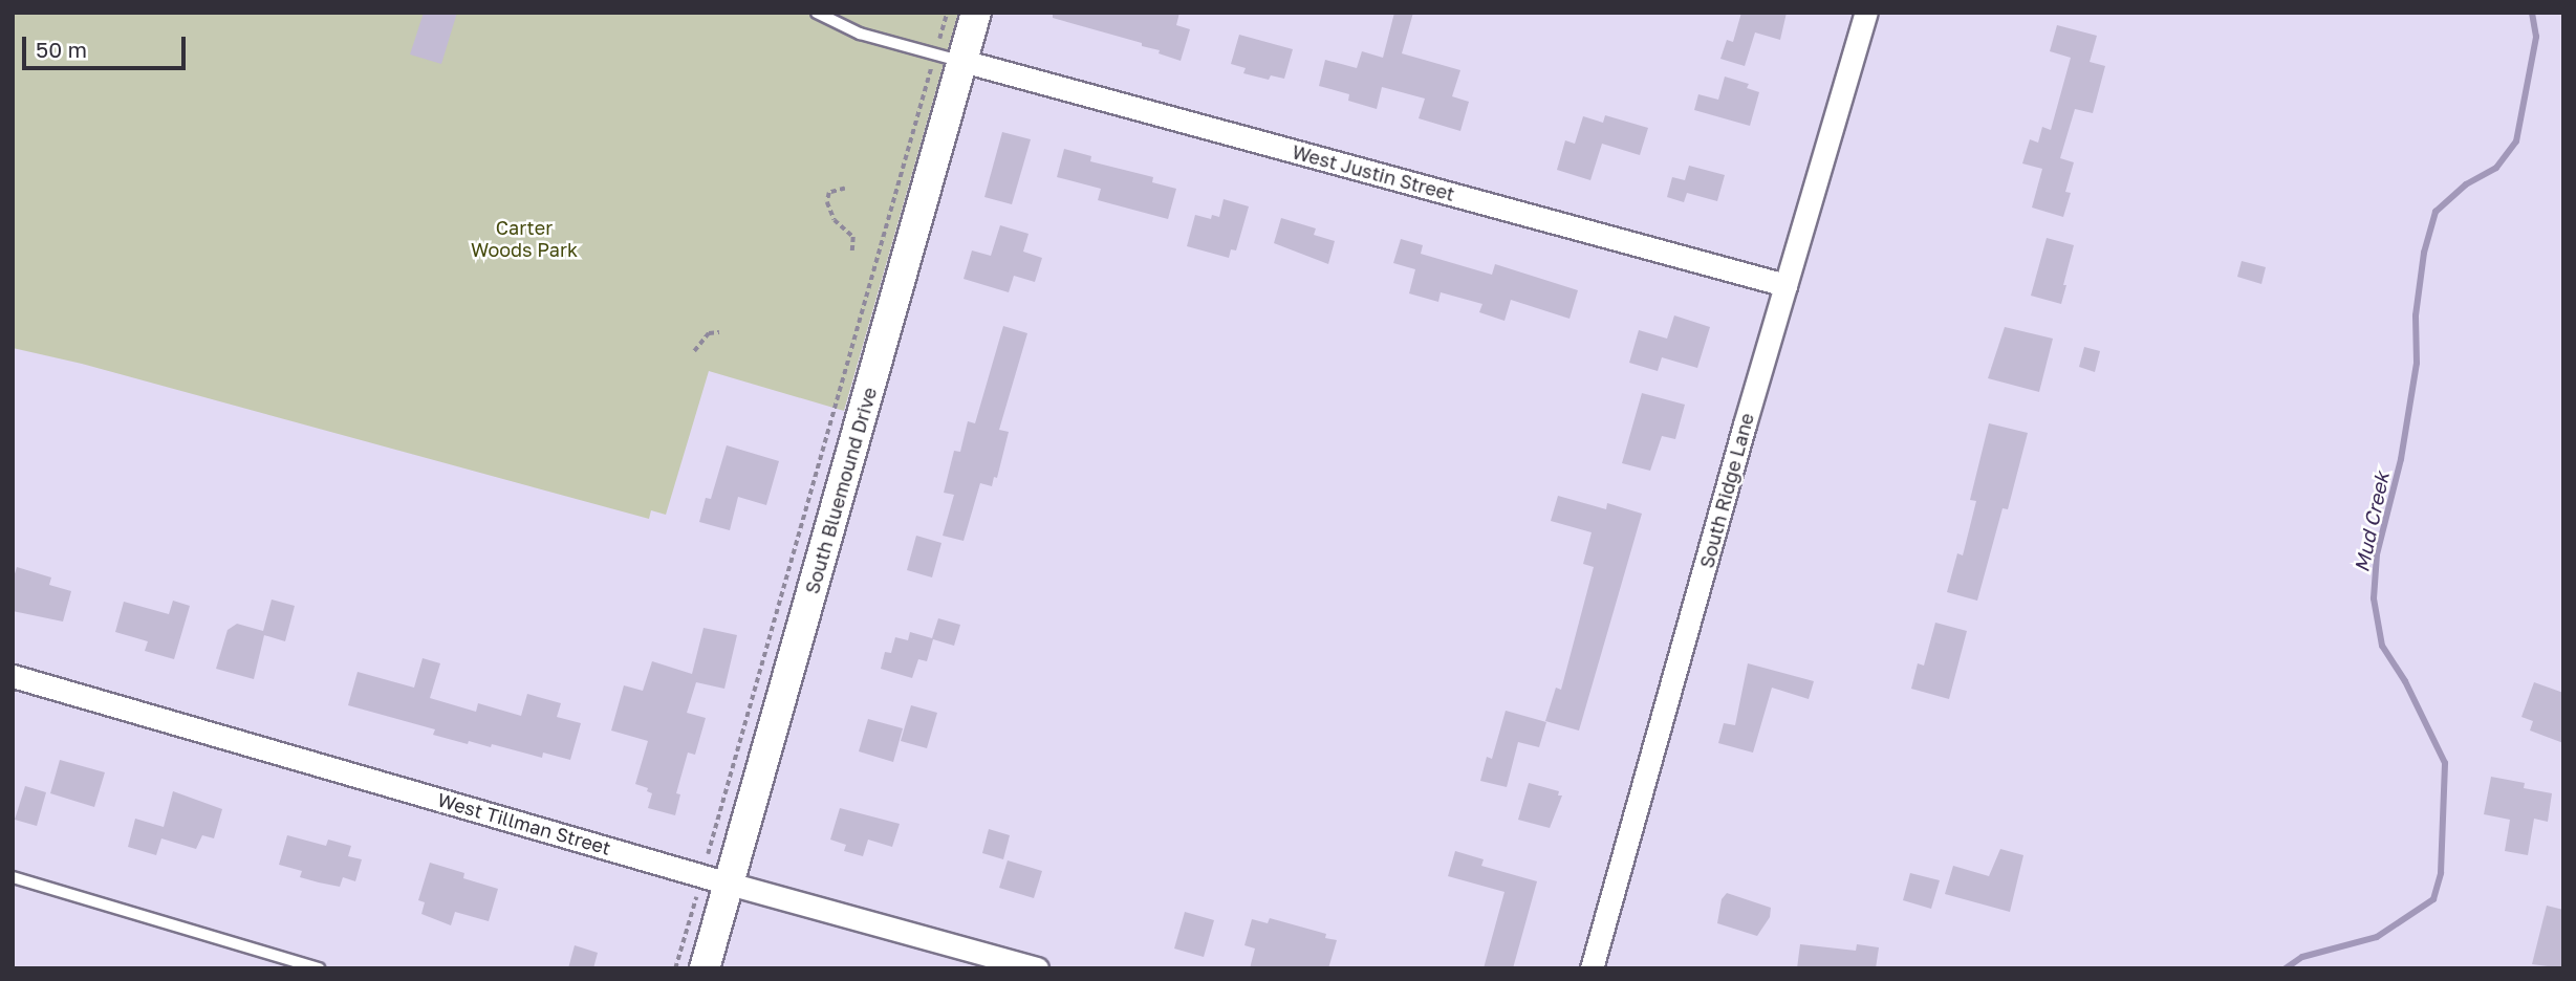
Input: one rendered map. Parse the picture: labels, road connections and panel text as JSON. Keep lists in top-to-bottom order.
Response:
{
  "streets": {
    "main road": ["South Bluemound Drive"],
    "street": ["West Justin Street", "South Ridge Lane", "West Tillman Street"]
  },
  "crossings": [
    ["West Justin Street", "South Bluemound Drive"],
    ["West Justin Street", "South Ridge Lane"],
    ["South Bluemound Drive", "West Tillman Street"]
  ],
  "water": ["Mud Creek"],
  "parks": ["Carter Woods Park"],
  "scale_bar": "50 m"
}
